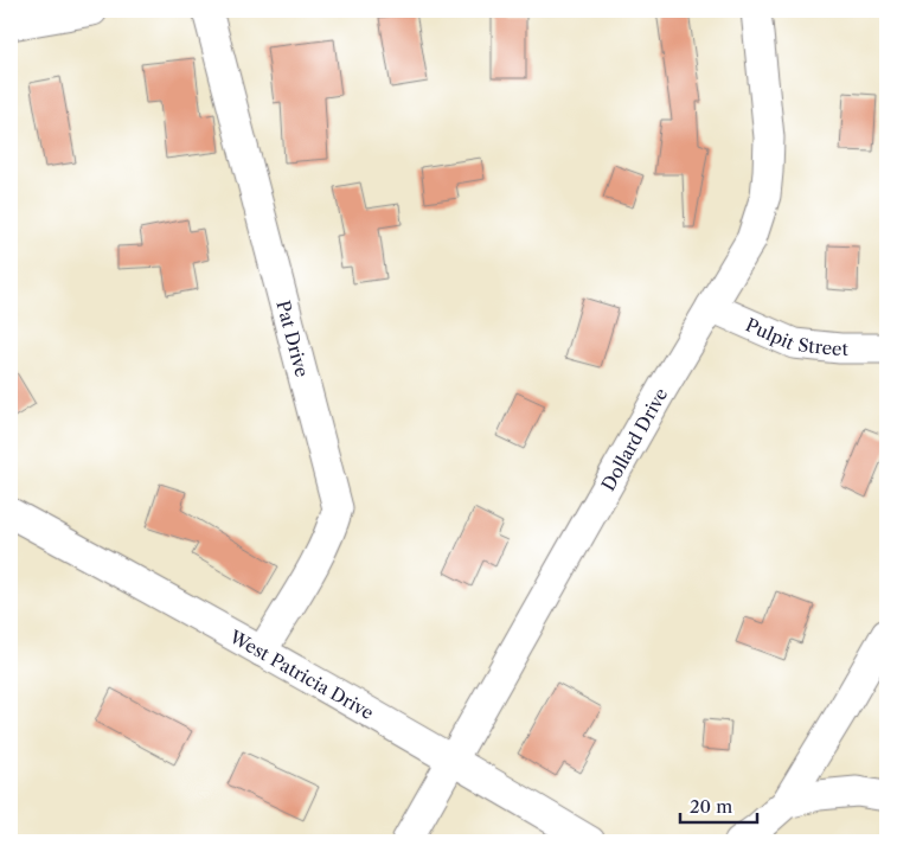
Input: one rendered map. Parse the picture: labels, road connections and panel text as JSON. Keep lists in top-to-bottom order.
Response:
{
  "streets": {
    "street": [
      "Pulpit Street",
      "Pat Drive",
      "Dollard Drive",
      "West Patricia Drive"
    ]
  },
  "crossings": [
    ["Pulpit Street", "Dollard Drive"],
    ["Pat Drive", "West Patricia Drive"],
    ["Dollard Drive", "West Patricia Drive"]
  ],
  "scale_bar": "20 m"
}
